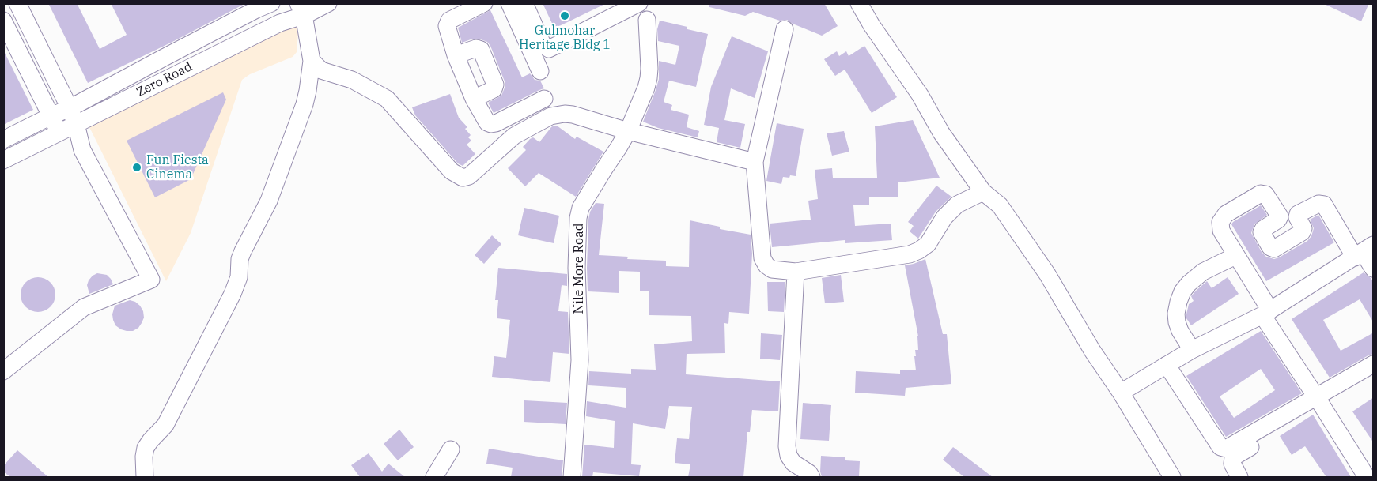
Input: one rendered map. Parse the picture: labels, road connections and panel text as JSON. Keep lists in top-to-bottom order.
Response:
{
  "streets": {
    "street": ["Zero Road", "Nile More Road"]
  },
  "places": ["Gulmohar Heritage Bldg 1", "Fun Fiesta Cinema"]
}
